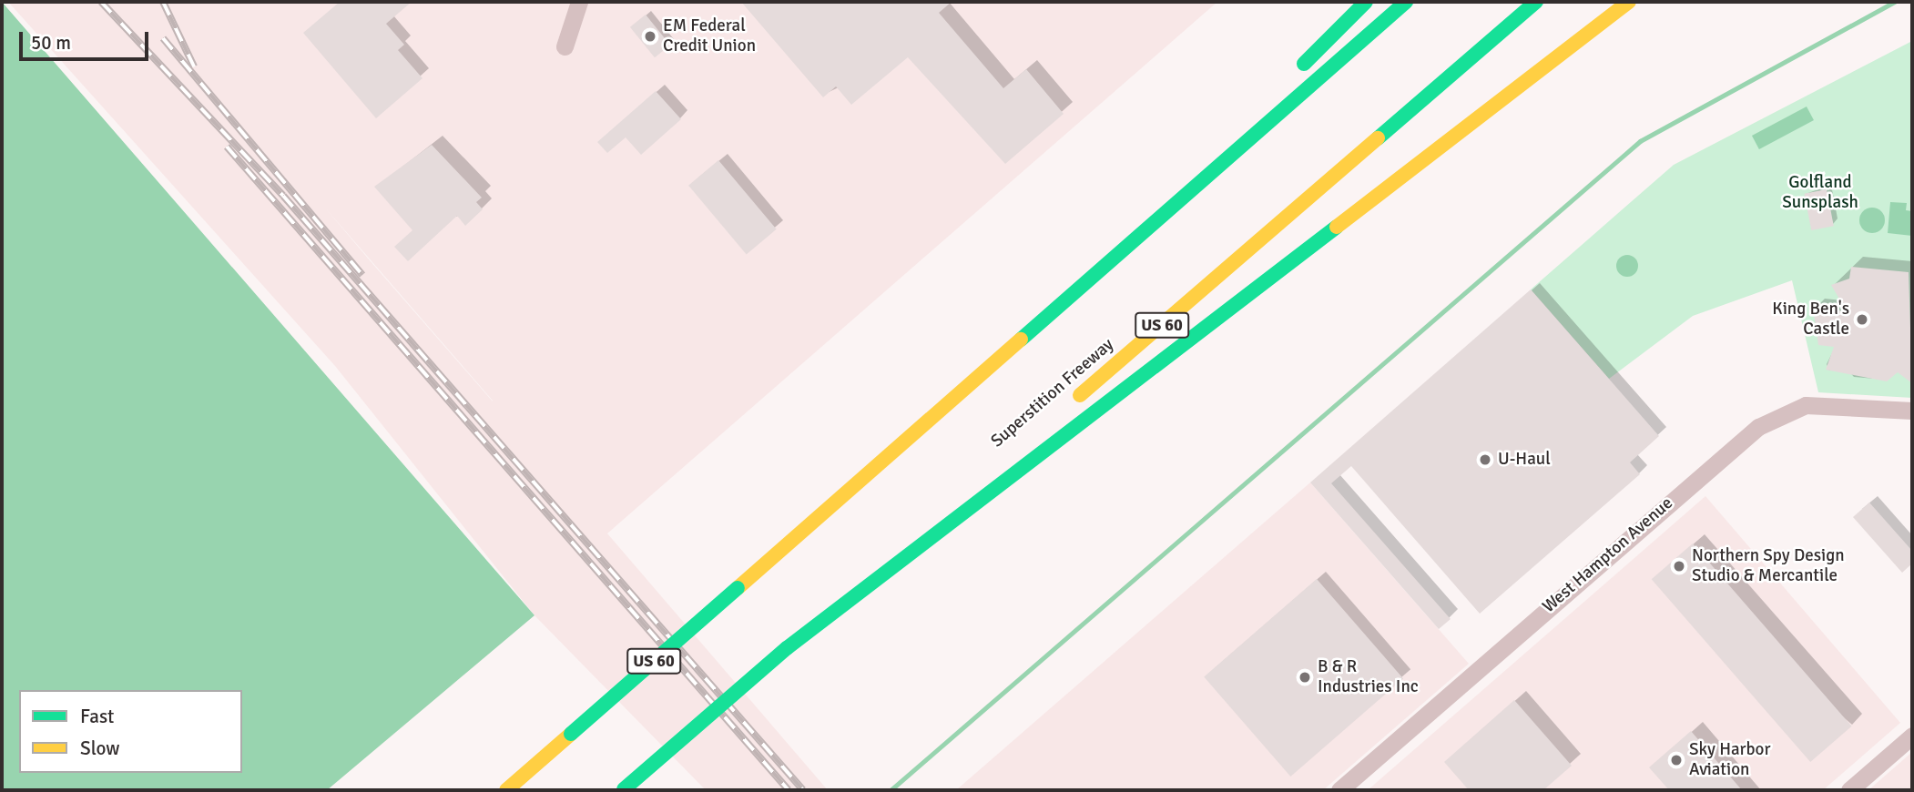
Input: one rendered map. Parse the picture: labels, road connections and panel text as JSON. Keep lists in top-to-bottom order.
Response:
{
  "streets": {
    "highway": ["US 60", "Superstition Freeway"],
    "street": ["West Hampton Avenue"]
  },
  "parks": ["Golfland Sunsplash"],
  "places": [
    "EM Federal Credit Union",
    "King Ben's Castle",
    "U-Haul",
    "Northern Spy Design Studio & Mercantile",
    "B & R Industries Inc",
    "Sky Harbor Aviation"
  ],
  "legend": ["Fast", "Slow"],
  "scale_bar": "50 m"
}
